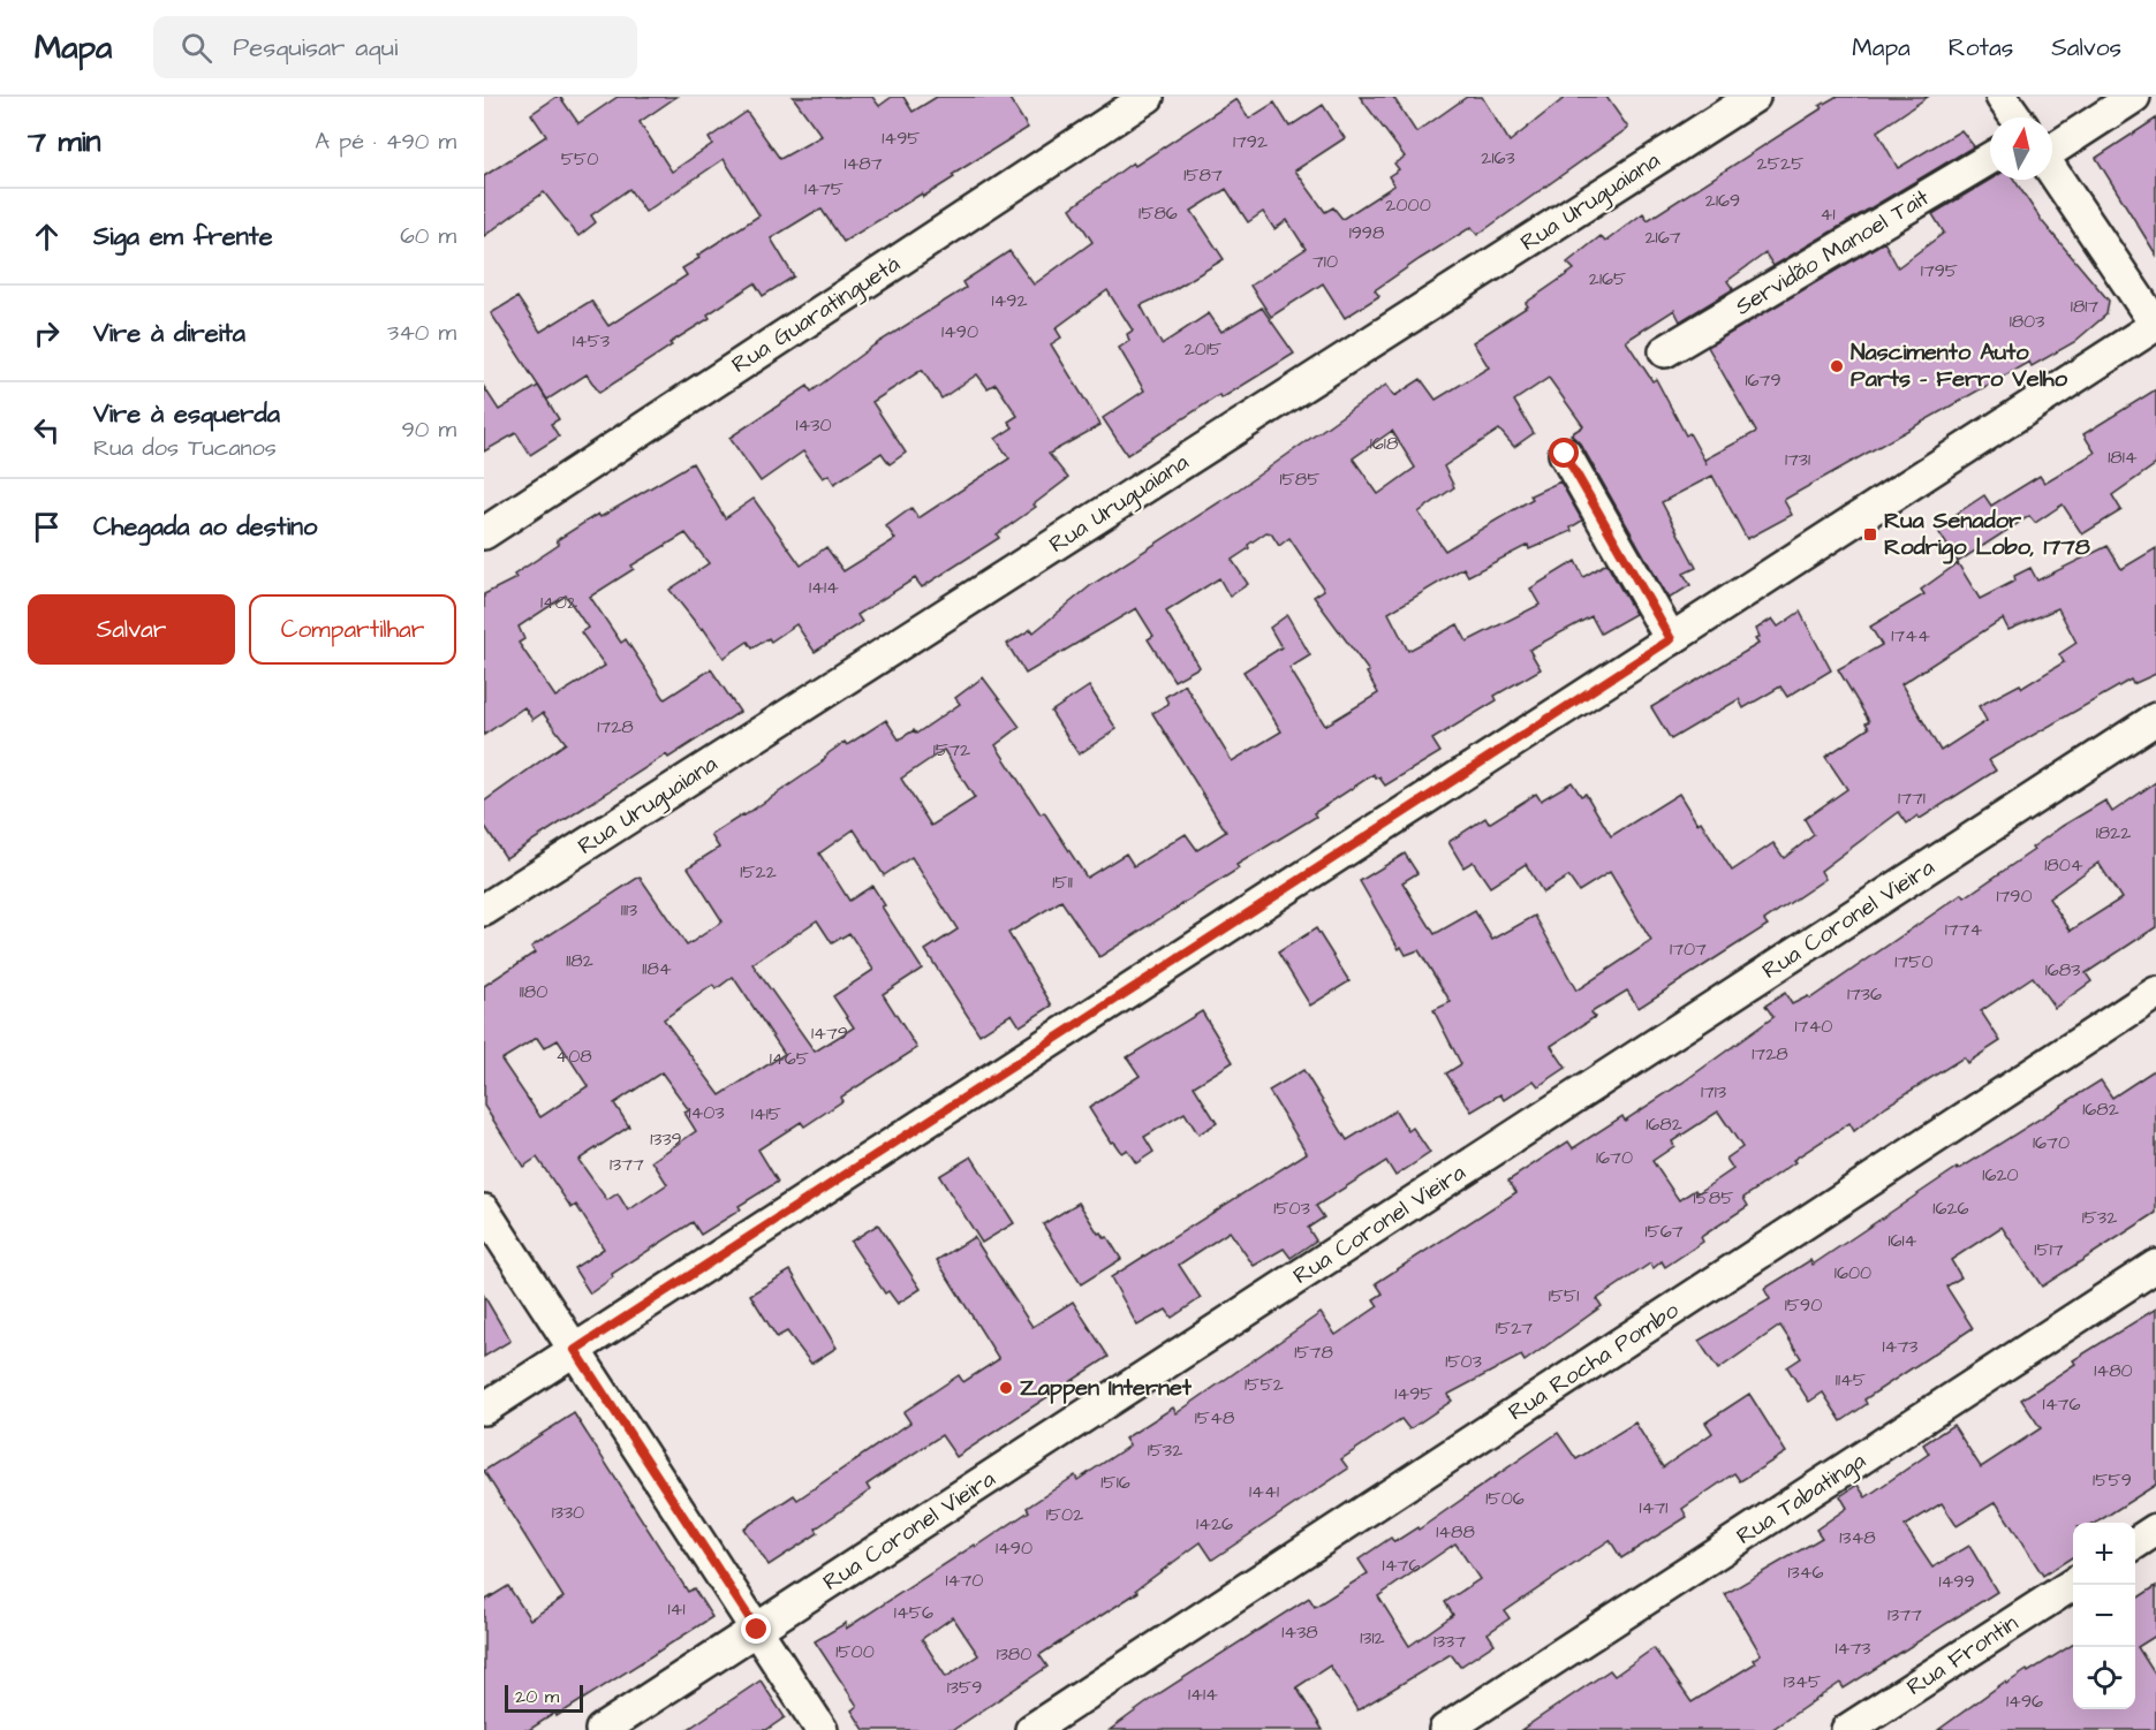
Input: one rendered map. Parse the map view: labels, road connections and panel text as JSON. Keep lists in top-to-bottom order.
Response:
{
  "streets": {
    "street": [
      "Rua Uruguaiana",
      "Servidão Manoel Tait",
      "Rua Guaratinguetá",
      "Rua Coronel Vieira",
      "Rua Rocha Pombo",
      "Rua Tabatinga",
      "Rua Frontin"
    ]
  },
  "places": {
    "other": ["Nascimento Auto Parts - Ferro Velho", "Zappen Internet"],
    "transit": ["Rua Senador Rodrigo Lobo, 1778"]
  },
  "house_numbers": [
    "1495",
    "1792",
    "2163",
    "550",
    "1487",
    "2525",
    "1587",
    "1475",
    "2169",
    "2000",
    "1586",
    "41",
    "1998",
    "2167",
    "710",
    "1795",
    "2165",
    "1492",
    "1817",
    "1803",
    "1490",
    "1453",
    "2015",
    "1679",
    "1430",
    "1618",
    "1814",
    "1731",
    "1585",
    "1414",
    "1402",
    "1744",
    "1728",
    "1572",
    "1771",
    "1822",
    "1804",
    "1522",
    "1511",
    "1790",
    "1113",
    "1774",
    "1707",
    "1182",
    "1750",
    "1184",
    "1683",
    "1180",
    "1736",
    "1740",
    "1479",
    "1728",
    "408",
    "1465",
    "1713",
    "1682",
    "1403",
    "1415",
    "1682",
    "1339",
    "1670",
    "1670",
    "1377",
    "1620",
    "1585",
    "1503",
    "1626",
    "1532",
    "1567",
    "1614",
    "1517",
    "1600",
    "1551",
    "1590",
    "1527",
    "1473",
    "1578",
    "1503",
    "1480",
    "1145",
    "1552",
    "1495",
    "1476",
    "1548",
    "1532",
    "1559",
    "1516",
    "1441",
    "1506",
    "1471",
    "1330",
    "1502",
    "1426",
    "1488",
    "1348",
    "1490",
    "1476",
    "1346",
    "1470",
    "1499",
    "141",
    "1456",
    "1377",
    "1438",
    "1312",
    "1337",
    "1473",
    "1500",
    "1380",
    "1345",
    "1359",
    "1414",
    "1496"
  ],
  "scale_bar": "20 m",
  "north": "top",
  "page": {
    "header": "Mapa",
    "search": "Pesquisar aqui",
    "nav": ["Mapa", "Rotas", "Salvos"],
    "heading": ["7 min", "A pé · 490 m"],
    "list": [
      ["Siga em frente", "60 m"],
      ["Vire à direita", "340 m"],
      ["Vire à esquerda", "Rua dos Tucanos", "90 m"],
      "Chegada ao destino"
    ],
    "buttons": ["Salvar", "Compartilhar"],
    "map_buttons": ["+", "−"],
    "scale": "20 m"
  }
}
